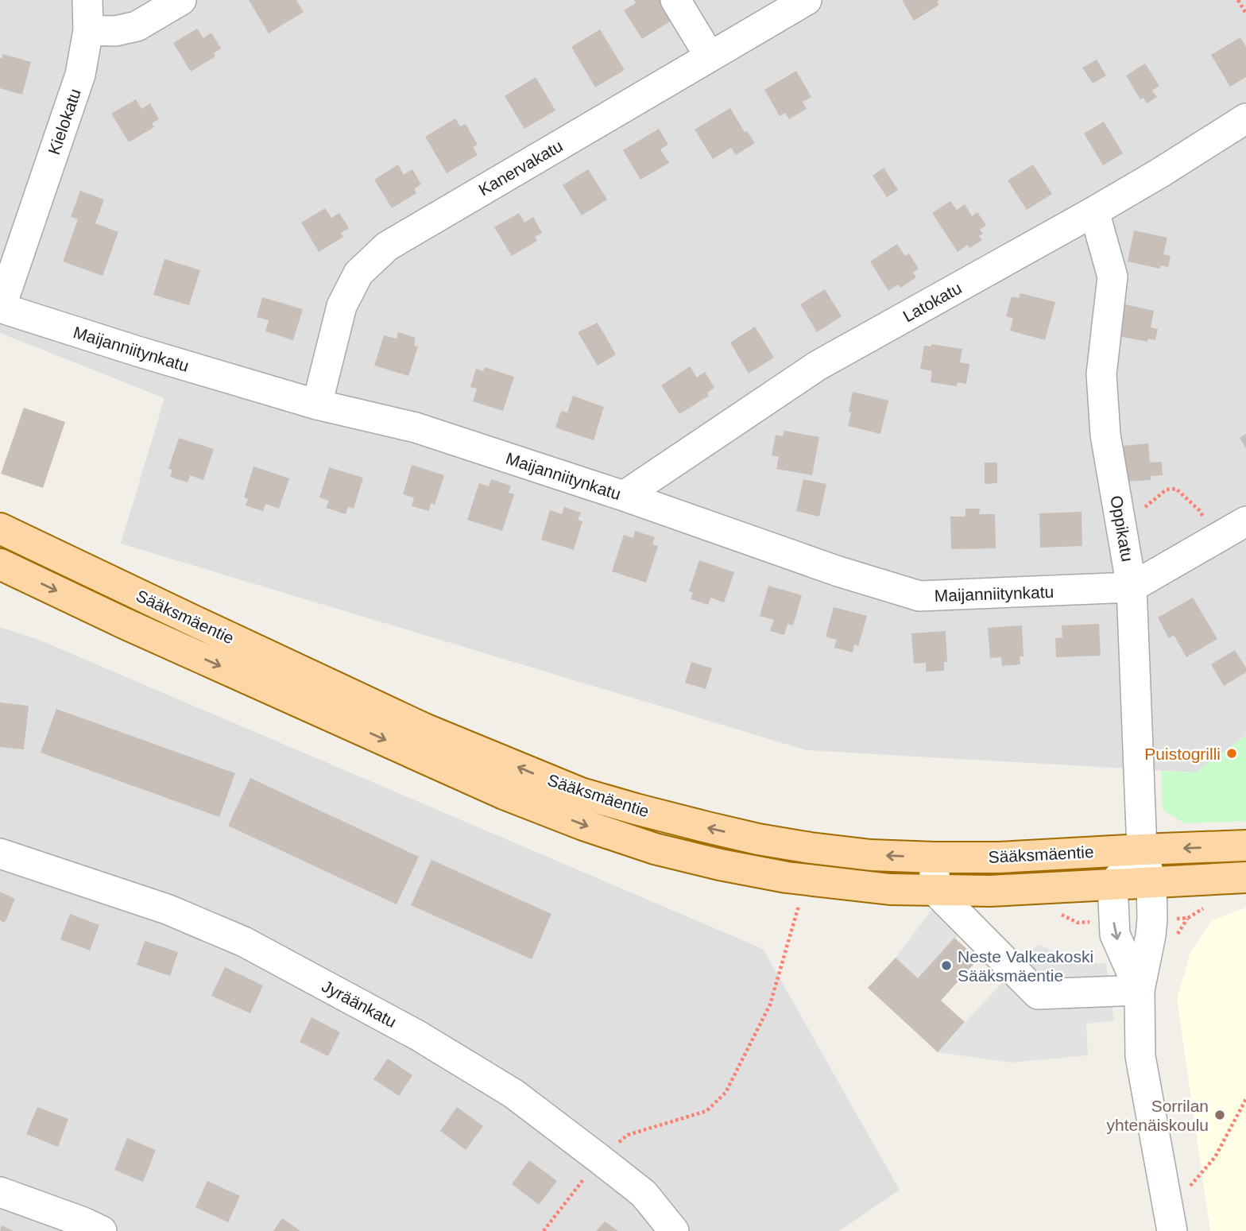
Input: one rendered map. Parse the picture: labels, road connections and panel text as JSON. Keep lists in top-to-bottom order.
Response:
{
  "streets": {
    "main road": ["Sääksmäentie"],
    "street": [
      "Kielokatu",
      "Kanervakatu",
      "Latokatu",
      "Maijanniitynkatu",
      "Oppikatu",
      "Jyräänkatu"
    ]
  },
  "crossings": [
    ["Kielokatu", "Maijanniitynkatu"],
    ["Kanervakatu", "Maijanniitynkatu"],
    ["Latokatu", "Maijanniitynkatu"],
    ["Latokatu", "Oppikatu"],
    ["Maijanniitynkatu", "Oppikatu"],
    ["Oppikatu", "Sääksmäentie"]
  ],
  "places": ["Puistogrilli", "Neste Valkeakoski Sääksmäentie", "Sorrilan yhtenäiskoulu"]
}
